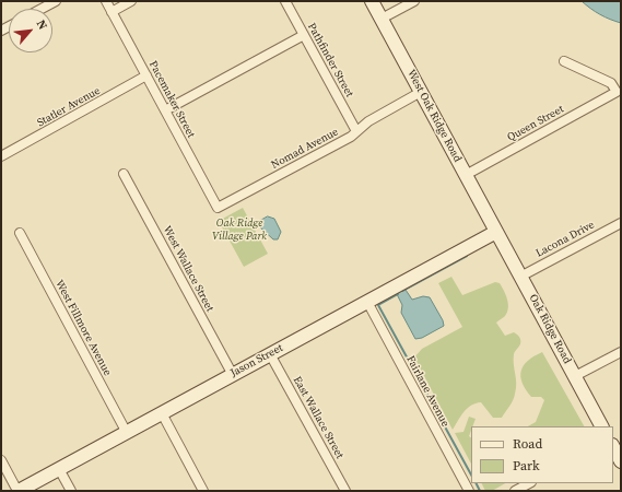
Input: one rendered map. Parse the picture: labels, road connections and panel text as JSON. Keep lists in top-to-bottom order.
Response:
{
  "streets": {
    "street": [
      "Pathfinder Street",
      "Pacemaker Street",
      "Statler Avenue",
      "West Oak Ridge Road",
      "Queen Street",
      "Nomad Avenue",
      "Lacona Drive",
      "West Wallace Street",
      "West Fillmore Avenue",
      "Oak Ridge Road",
      "Jason Street",
      "Fairlane Avenue",
      "East Wallace Street"
    ]
  },
  "crossings": [
    ["Pathfinder Street", "Nomad Avenue"],
    ["Pacemaker Street", "Statler Avenue"],
    ["Pacemaker Street", "Nomad Avenue"],
    ["West Oak Ridge Road", "Queen Street"],
    ["West Oak Ridge Road", "Nomad Avenue"],
    ["West Oak Ridge Road", "Oak Ridge Road"],
    ["West Oak Ridge Road", "Jason Street"],
    ["Lacona Drive", "Oak Ridge Road"],
    ["West Wallace Street", "Jason Street"],
    ["West Fillmore Avenue", "Jason Street"],
    ["Oak Ridge Road", "Jason Street"],
    ["Jason Street", "Fairlane Avenue"],
    ["Jason Street", "East Wallace Street"]
  ],
  "parks": ["Oak Ridge Village Park"],
  "legend": ["Road", "Park"],
  "north": "top right"
}
